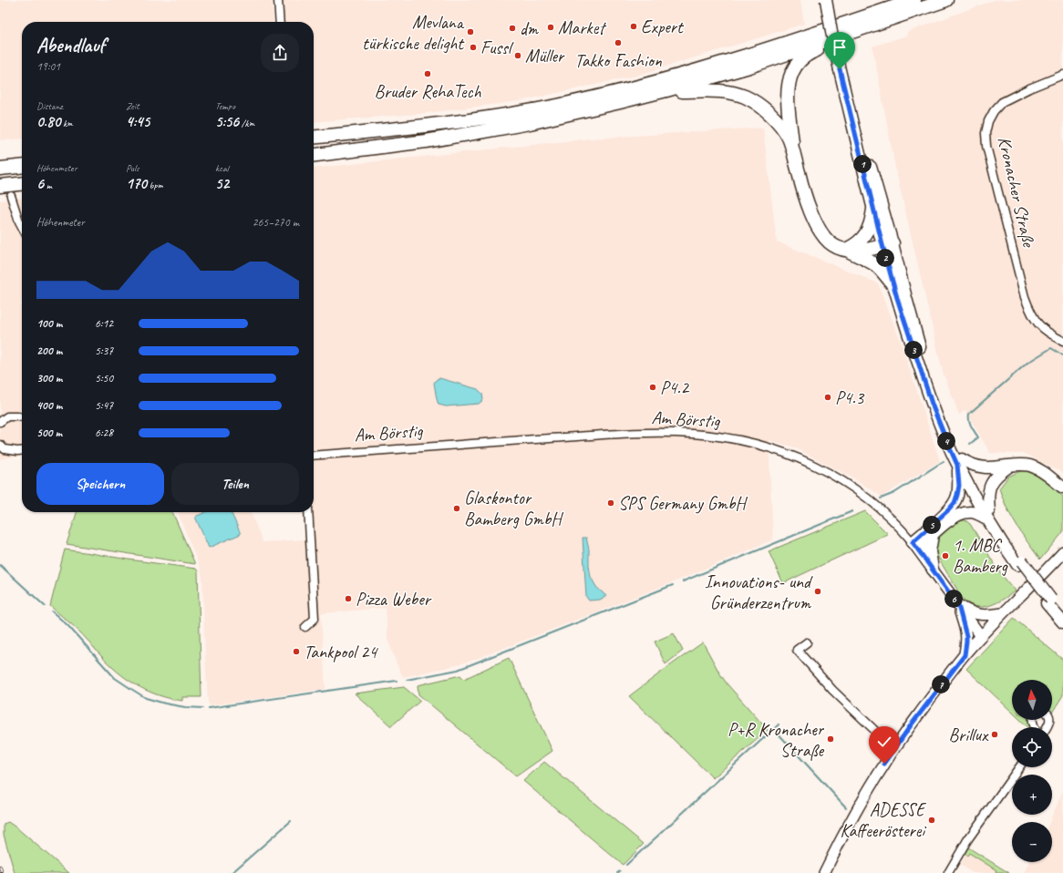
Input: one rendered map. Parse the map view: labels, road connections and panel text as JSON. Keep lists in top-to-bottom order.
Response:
{
  "streets": {
    "street": ["Kronacher Straße", "Am Börstig"]
  },
  "places": [
    "Expert",
    "Market",
    "dm",
    "Mevlana türkische delight",
    "Takko Fashion",
    "Fussl",
    "Müller",
    "Bruder RehaTech",
    "P4.2",
    "P4.3",
    "SPS Germany GmbH",
    "Glaskontor Bamberg GmbH",
    "1. MBC Bamberg",
    "Innovations- und Gründerzentrum",
    "Pizza Weber",
    "Tankpool 24",
    "Brillux",
    "P+R Kronacher Straße",
    "ADESSE Kaffeerösterei"
  ],
  "north": "top",
  "page": {
    "heading": ["Abendlauf", "19:01"],
    "stats": [
      ["Distanz", "0.80 km"],
      ["Zeit", "4:45"],
      ["Tempo", "5:56 /km"],
      ["Höhenmeter", "6 m"],
      ["Puls", "170 bpm"],
      ["kcal", "52"]
    ],
    "pins": [
      "1",
      "2",
      "3",
      "4",
      "5",
      "6",
      "7"
    ],
    "chart": ["Höhenmeter", "265–270 m"],
    "list": [
      {
        "name": "100 m",
        "note": "6:12"
      },
      {
        "name": "200 m",
        "note": "5:37"
      },
      {
        "name": "300 m",
        "note": "5:50"
      },
      {
        "name": "400 m",
        "note": "5:47"
      },
      {
        "name": "500 m",
        "note": "6:28"
      }
    ],
    "buttons": ["Speichern", "Teilen"],
    "map_buttons": ["+", "−"]
  }
}
